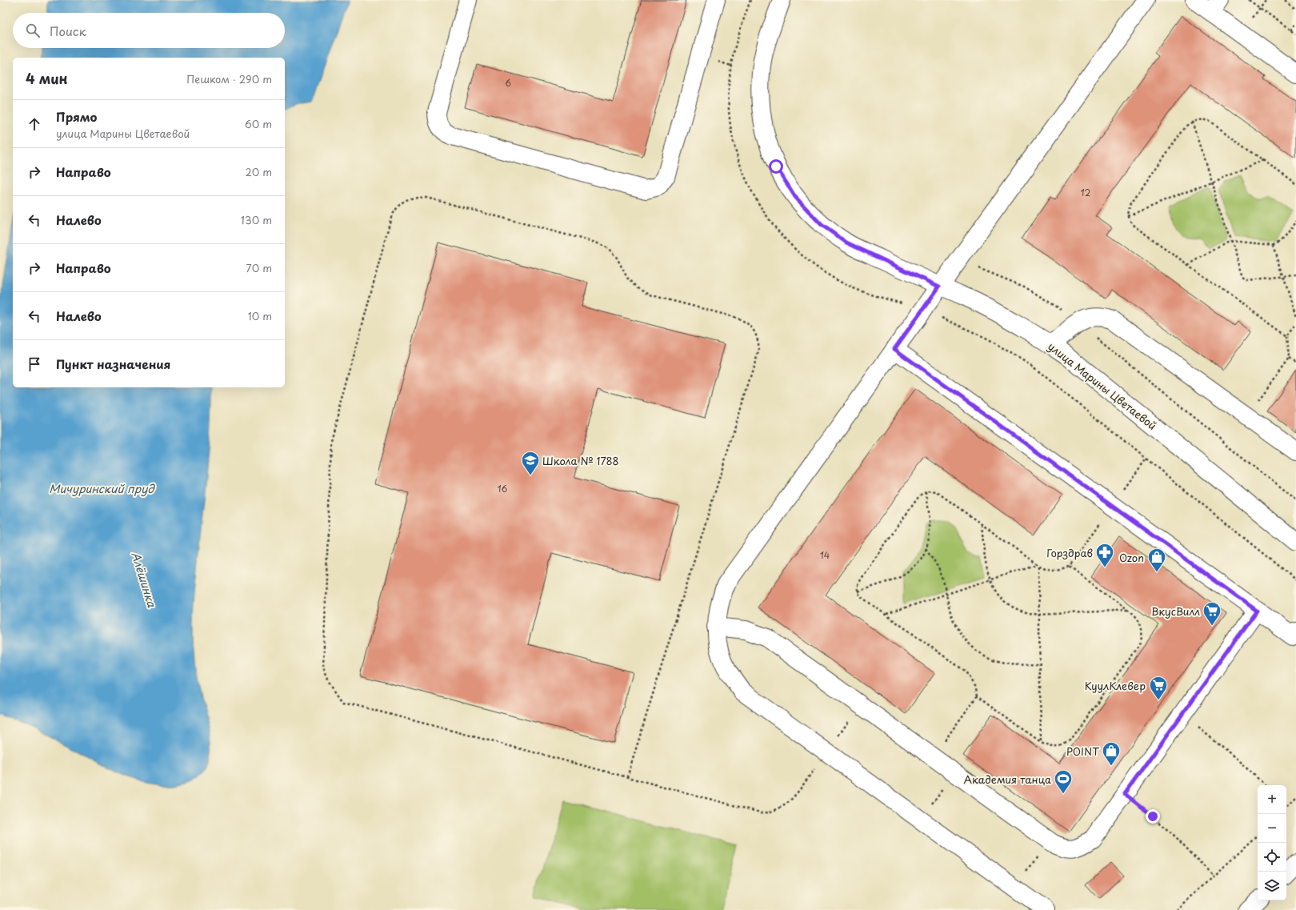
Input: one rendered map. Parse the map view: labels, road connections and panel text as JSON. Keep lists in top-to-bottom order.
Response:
{
  "streets": {
    "street": ["улица Марины Цветаевой"]
  },
  "water": ["Мичуринский пруд", "Алёшинка"],
  "places": {
    "school or university": ["Школа № 1788"],
    "pharmacy": ["Горздрав"],
    "shop": ["Ozon", "POINT"],
    "supermarket": ["ВкусВилл", "КуулКлевер"],
    "sports": ["Академия танца"]
  },
  "house_numbers": [
    "6",
    "12",
    "16",
    "14"
  ],
  "page": {
    "search": "Поиск",
    "heading": ["4 мин", "Пешком · 290 m"],
    "list": [
      ["Прямо", "улица Марины Цветаевой", "60 m"],
      ["Направо", "20 m"],
      ["Налево", "130 m"],
      ["Направо", "70 m"],
      ["Налево", "10 m"],
      "Пункт назначения"
    ],
    "map_buttons": ["+", "−"]
  }
}
